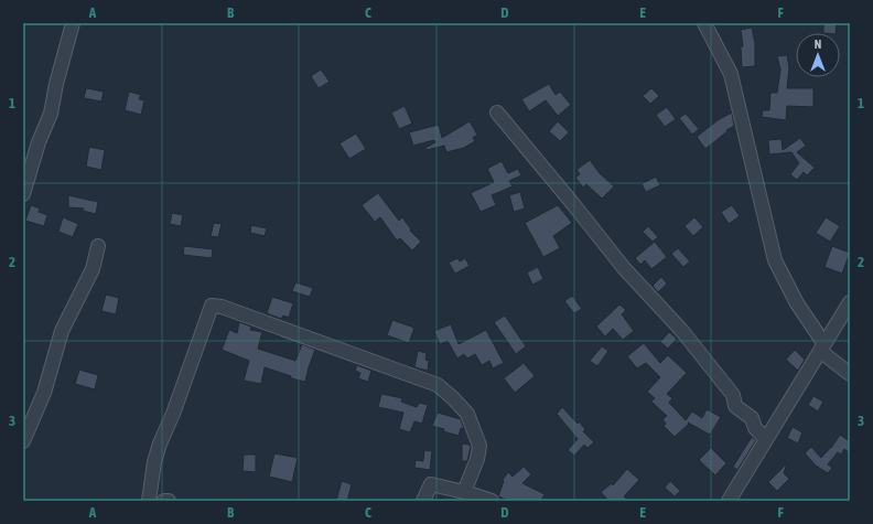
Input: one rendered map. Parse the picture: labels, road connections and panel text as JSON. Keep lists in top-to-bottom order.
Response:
{
  "north": "top",
  "grid": {
    "columns": [
      "A",
      "B",
      "C",
      "D",
      "E",
      "F"
    ],
    "rows": ["1", "2", "3"]
  }
}
